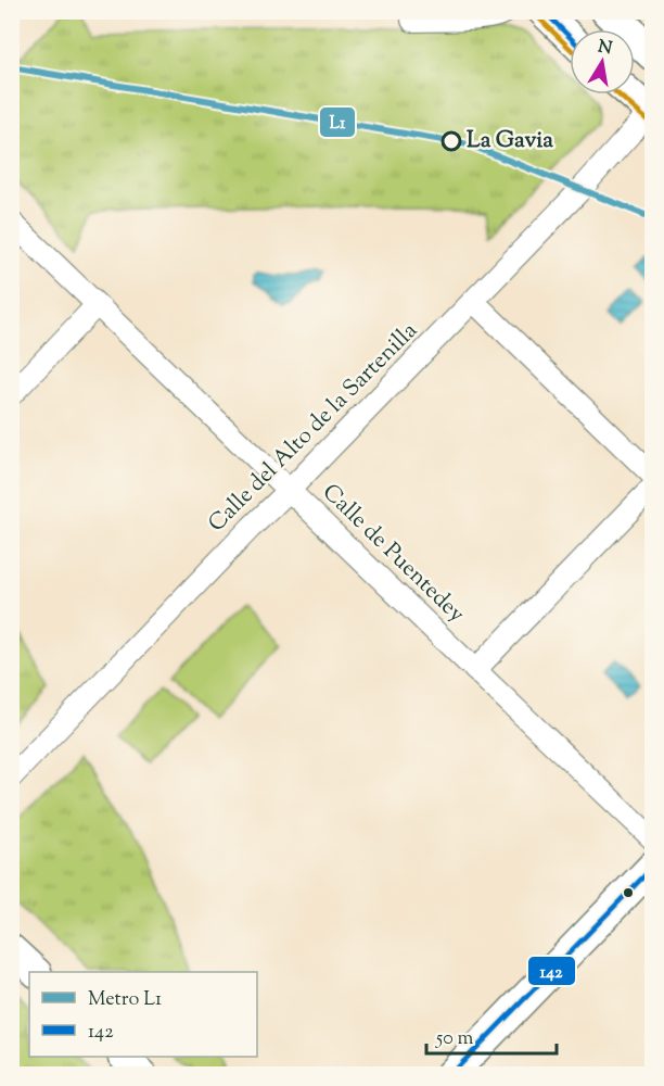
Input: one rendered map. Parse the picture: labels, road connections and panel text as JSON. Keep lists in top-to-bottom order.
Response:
{
  "streets": {
    "street": ["Calle del Alto de la Sartenilla", "Calle de Puentedey"]
  },
  "crossings": [
    ["Calle del Alto de la Sartenilla", "Calle de Puentedey"]
  ],
  "places": ["La Gavia"],
  "lines": ["metro line L1", "transit line 142"],
  "legend": ["Metro L1", "142"],
  "scale_bar": "50 m",
  "north": "top"
}
